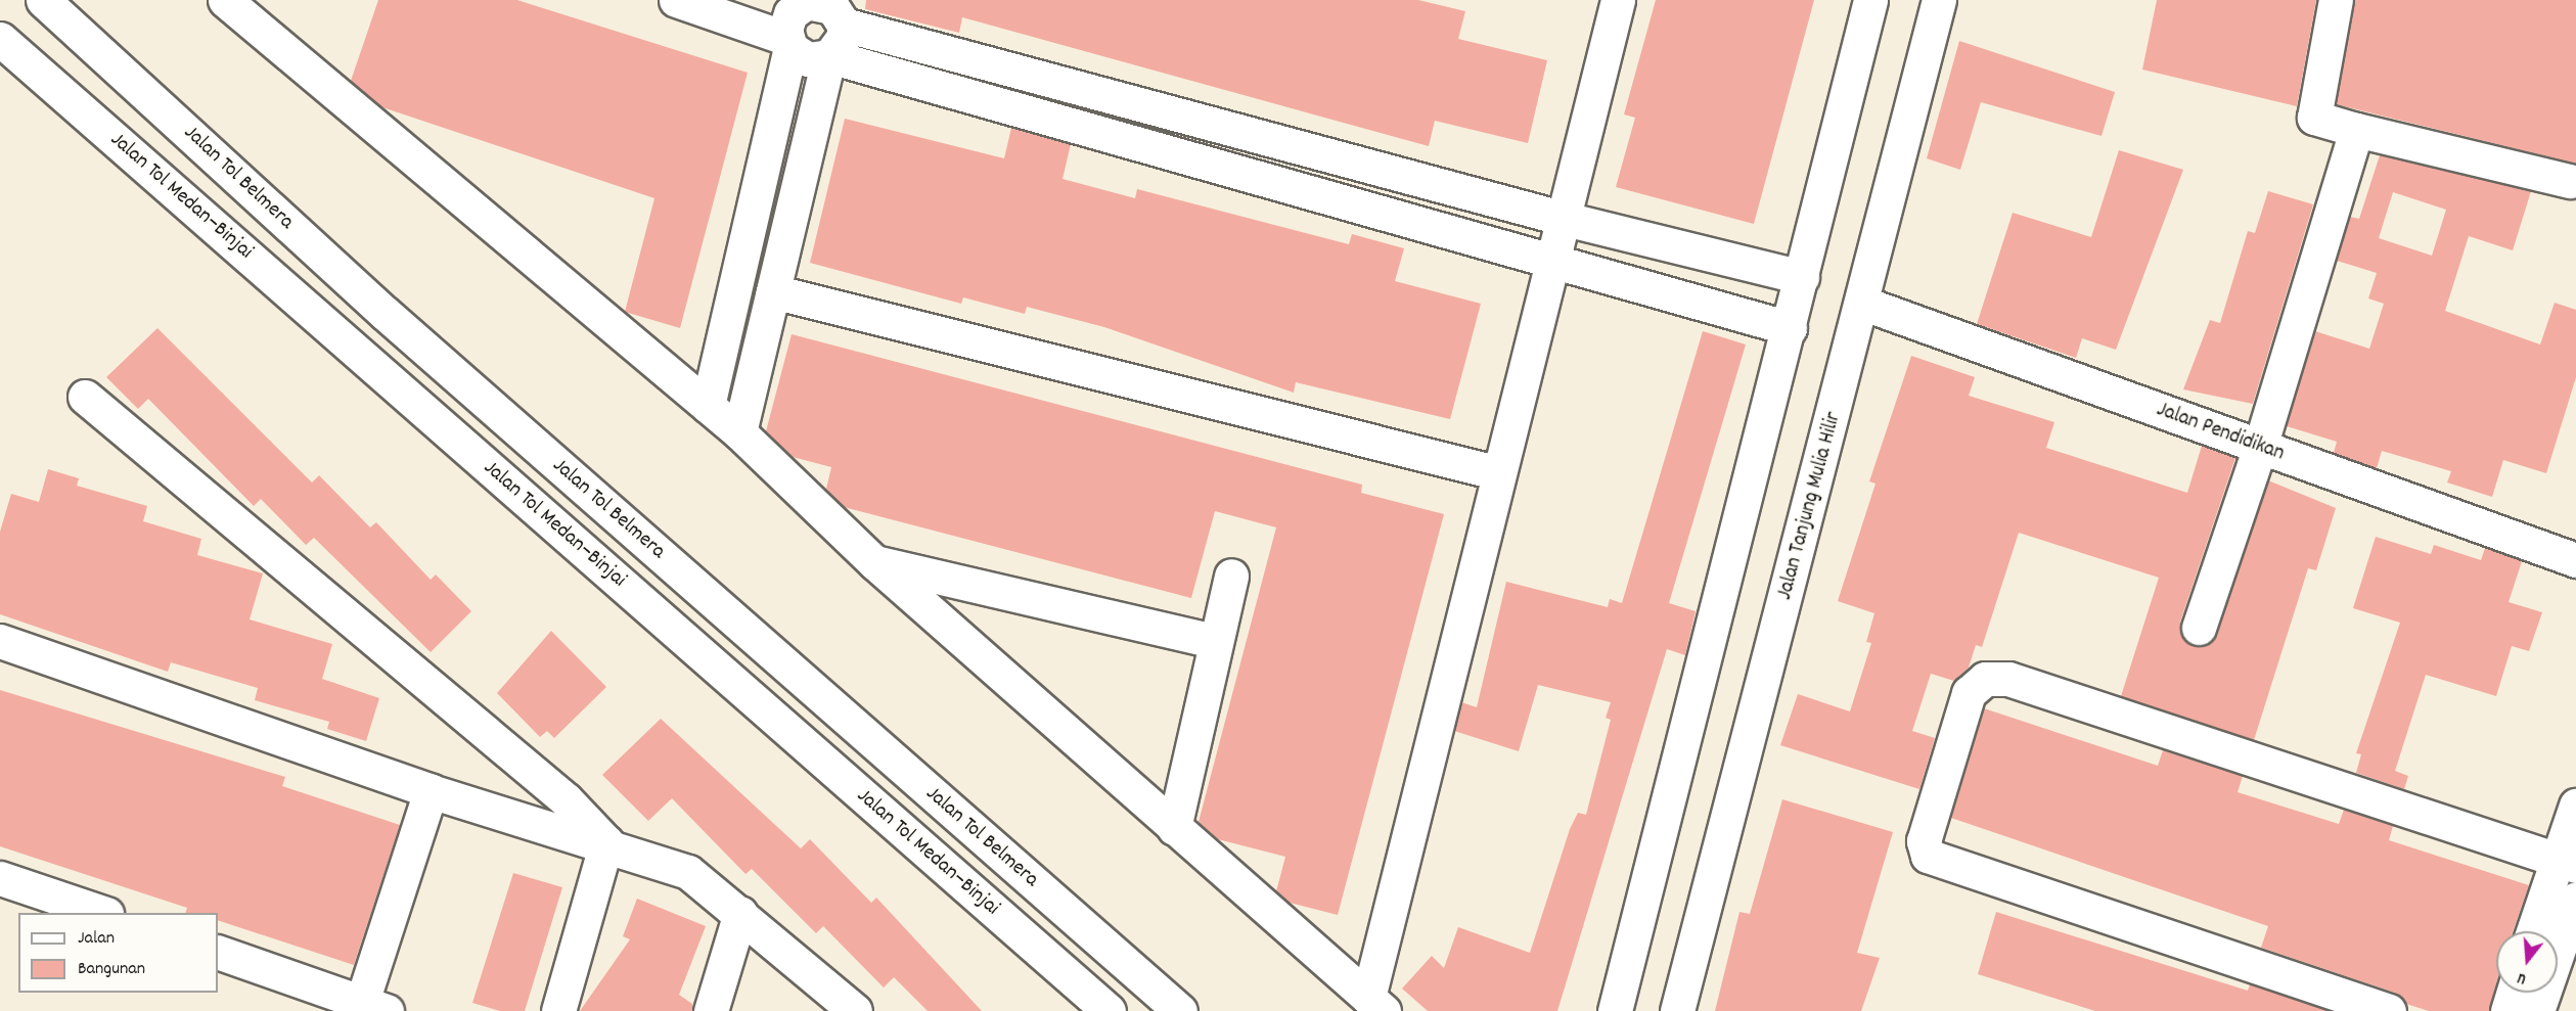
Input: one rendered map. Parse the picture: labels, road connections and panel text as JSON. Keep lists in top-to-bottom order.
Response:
{
  "streets": {
    "main road": [
      "Jalan Tol Belmera",
      "Jalan Tol Medan–Binjai",
      "Jalan Pendidikan",
      "Jalan Tanjung Mulia Hilir"
    ]
  },
  "crossings": [
    ["Jalan Pendidikan", "Jalan Tanjung Mulia Hilir"]
  ],
  "legend": ["Jalan", "Bangunan"],
  "north": "bottom"
}
